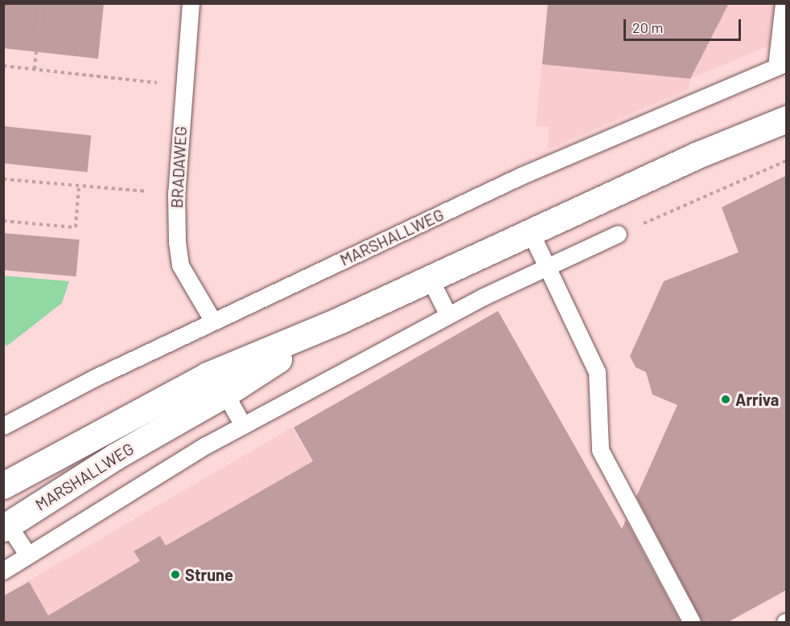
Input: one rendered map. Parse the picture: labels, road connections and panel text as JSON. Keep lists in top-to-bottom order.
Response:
{
  "streets": {
    "main road": ["MARSHALLWEG"],
    "lane": ["BRADAWEG"]
  },
  "crossings": [
    ["BRADAWEG", "MARSHALLWEG"]
  ],
  "places": ["Arriva", "Strune"],
  "scale_bar": "20 m"
}
